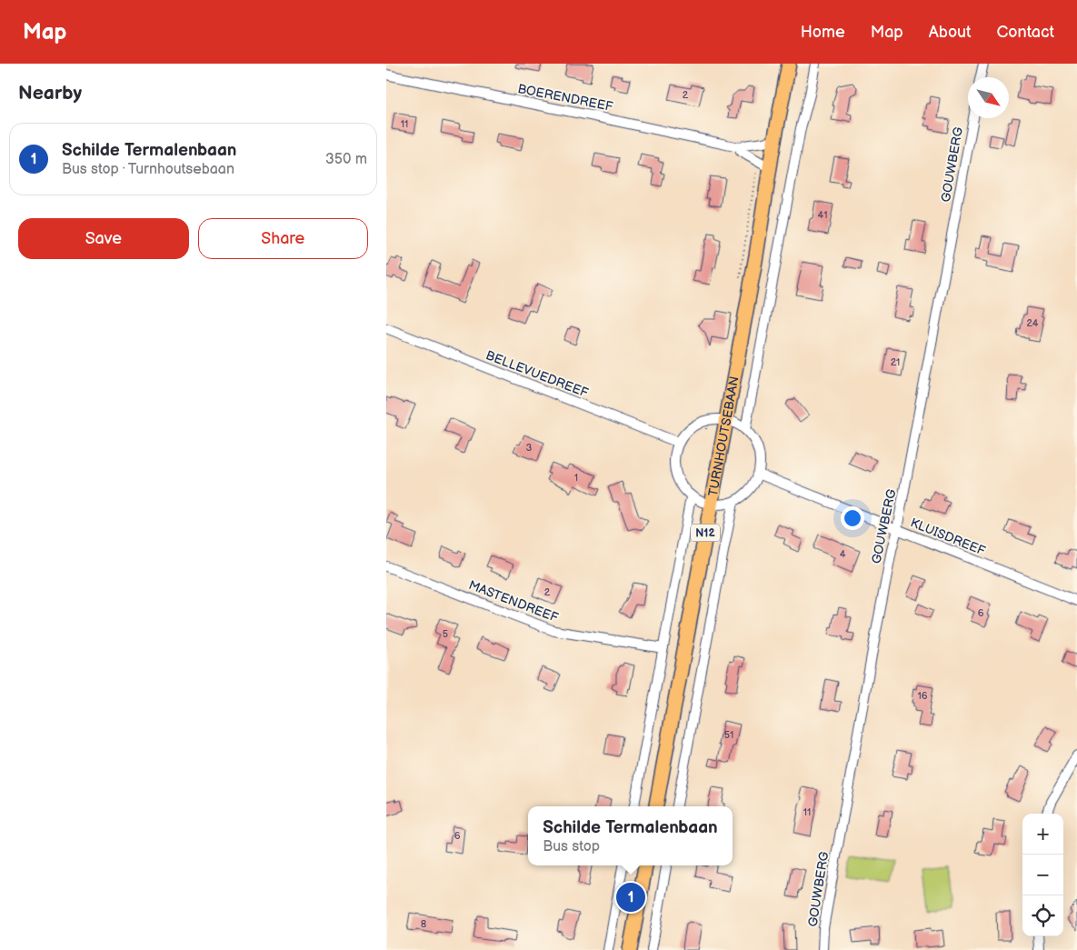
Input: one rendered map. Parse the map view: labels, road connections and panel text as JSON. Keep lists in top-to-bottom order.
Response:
{
  "streets": {
    "main road": ["TURNHOUTSEBAAN", "N12"],
    "street": [
      "BOERENDREEF",
      "GOUWBERG",
      "BELLEVUEDREEF",
      "KLUISDREEF",
      "MASTENDREEF"
    ]
  },
  "crossings": [
    ["BOERENDREEF", "TURNHOUTSEBAAN"],
    ["GOUWBERG", "KLUISDREEF"],
    ["TURNHOUTSEBAAN", "MASTENDREEF"]
  ],
  "house_numbers": [
    "2",
    "11",
    "41",
    "24",
    "21",
    "3",
    "1",
    "4",
    "2",
    "6",
    "5",
    "16",
    "51",
    "11",
    "6",
    "8"
  ],
  "north": "bottom right",
  "page": {
    "header": "Map",
    "nav": [
      "Home",
      "Map",
      "About",
      "Contact"
    ],
    "heading": "Nearby",
    "list": [
      {
        "mark": "1",
        "name": "Schilde Termalenbaan",
        "note": "Bus stop · Turnhoutsebaan",
        "value": "350 m"
      }
    ],
    "buttons": ["Save", "Share"],
    "popup": ["Schilde Termalenbaan", "Bus stop"],
    "map_buttons": ["+", "−"],
    "pins": "1"
  }
}
